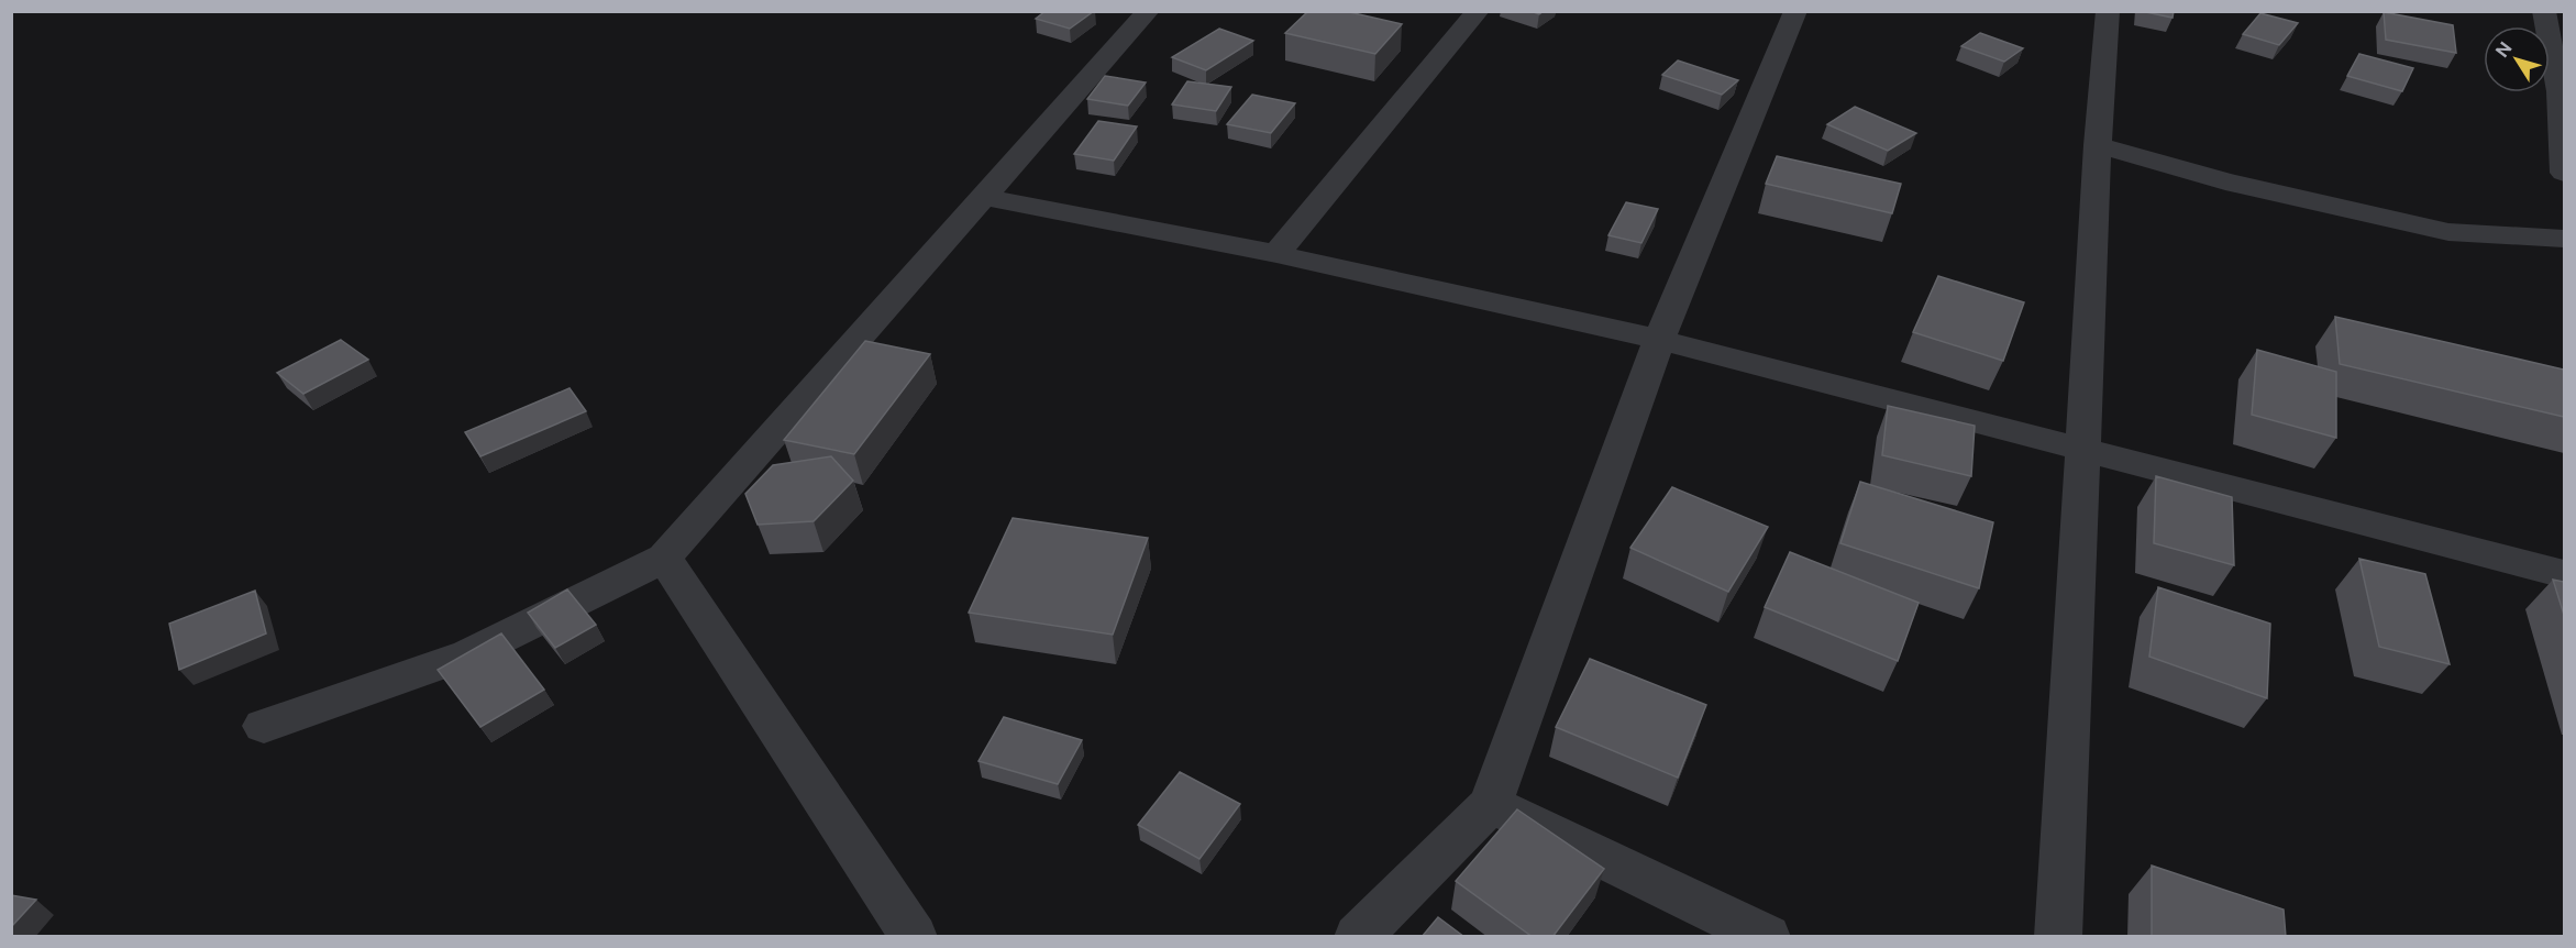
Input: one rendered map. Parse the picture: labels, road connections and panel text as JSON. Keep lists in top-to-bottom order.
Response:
{
  "north": "top left"
}
